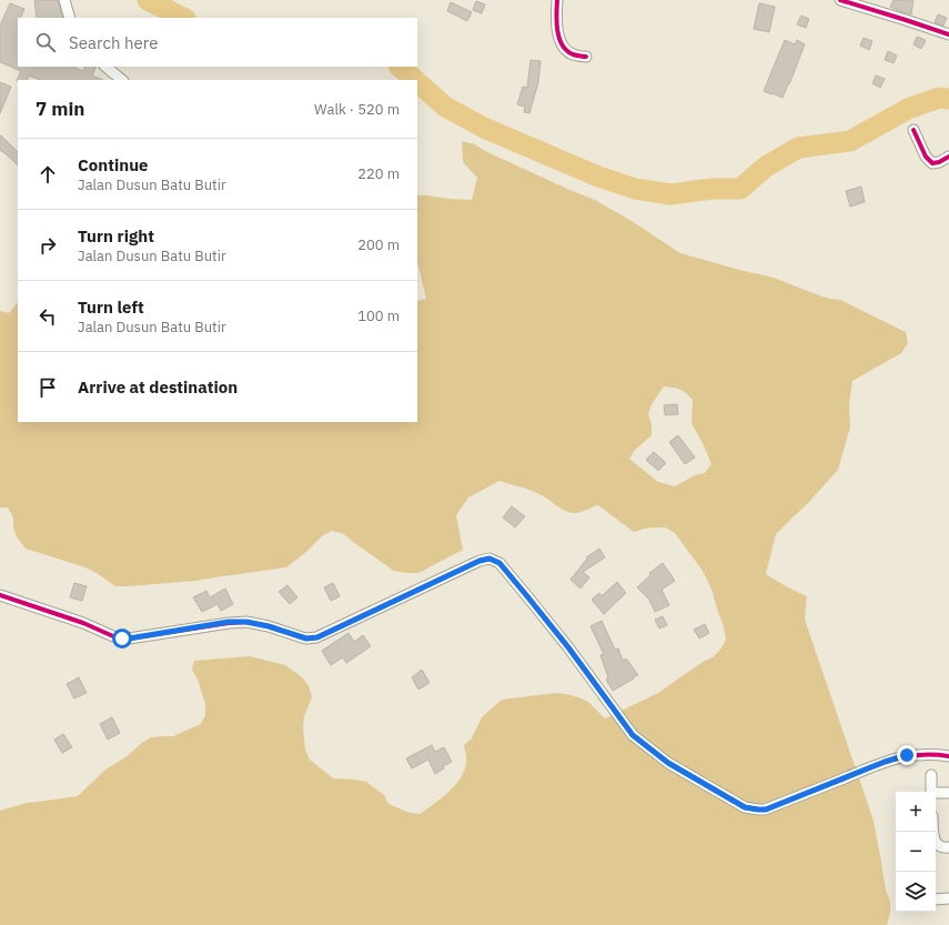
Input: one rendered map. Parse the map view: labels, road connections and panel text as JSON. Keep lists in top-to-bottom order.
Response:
{
  "page": {
    "search": "Search here",
    "heading": ["7 min", "Walk · 520 m"],
    "list": [
      ["Continue", "Jalan Dusun Batu Butir", "220 m"],
      ["Turn right", "Jalan Dusun Batu Butir", "200 m"],
      ["Turn left", "Jalan Dusun Batu Butir", "100 m"],
      "Arrive at destination"
    ],
    "map_buttons": ["+", "−"]
  }
}
